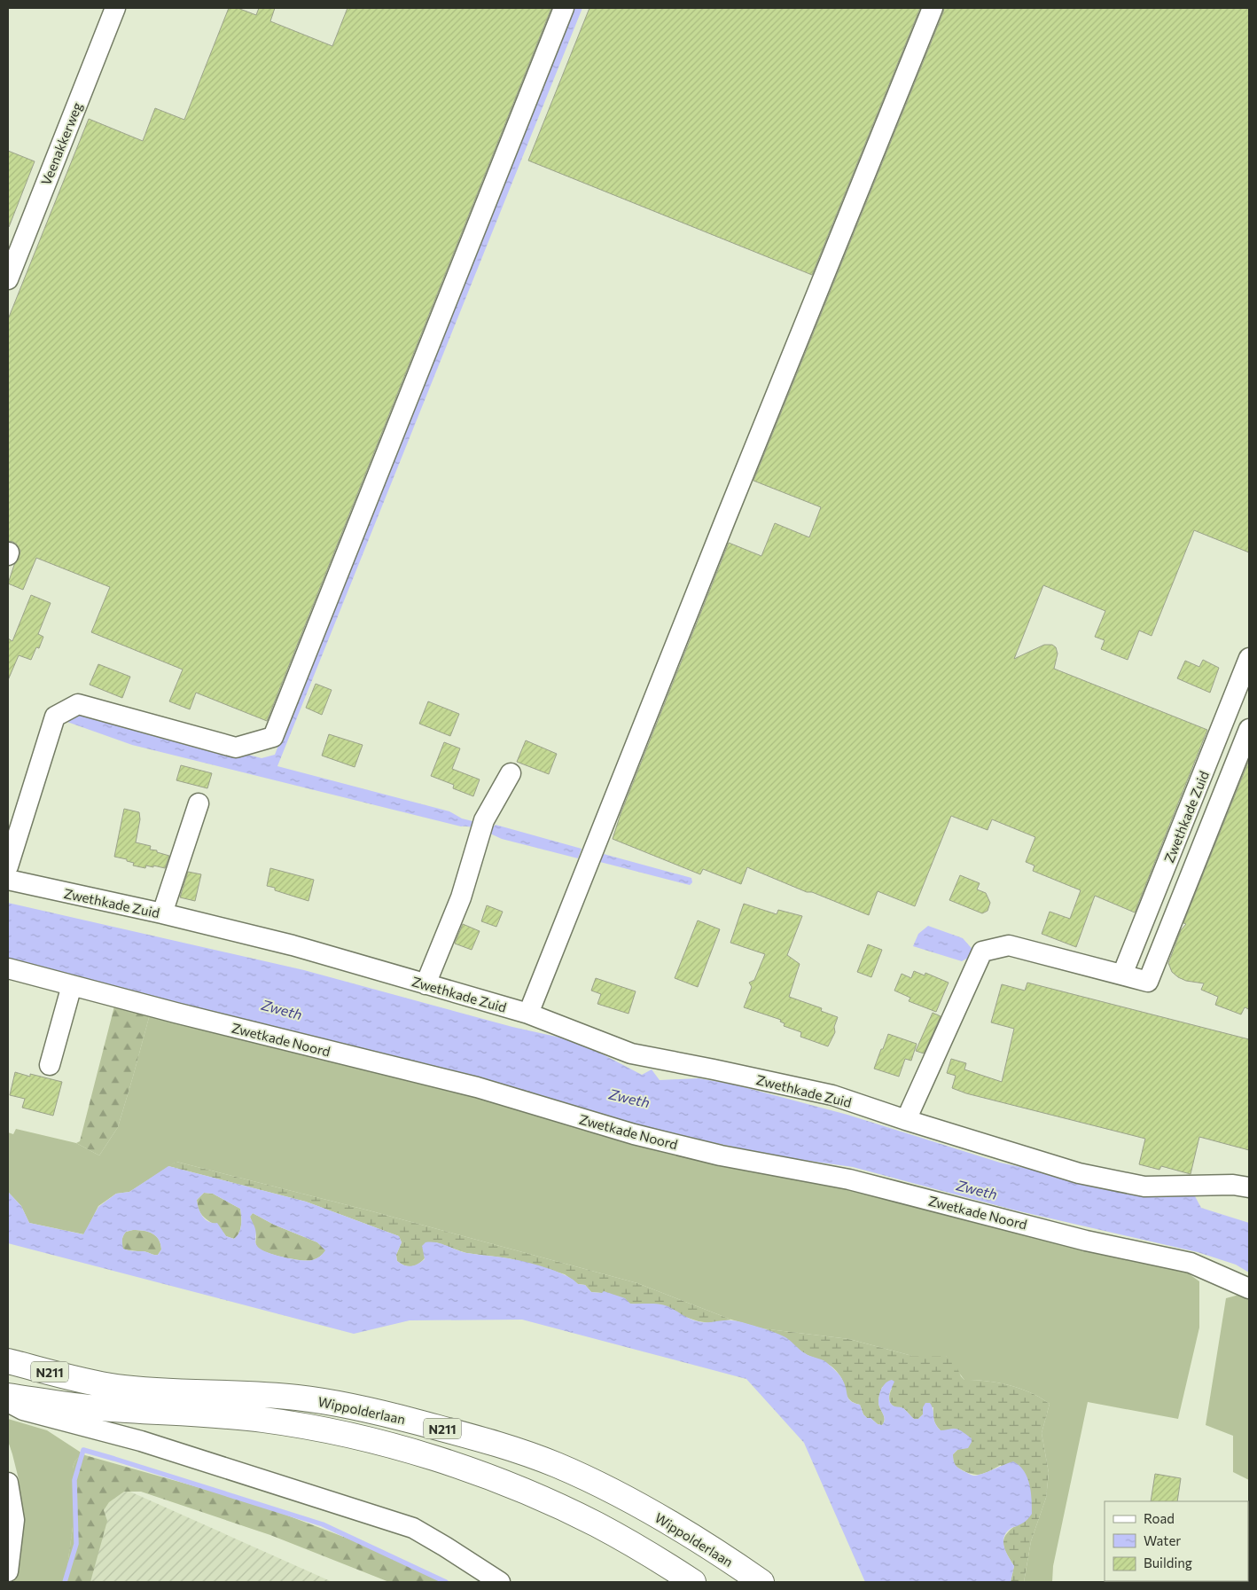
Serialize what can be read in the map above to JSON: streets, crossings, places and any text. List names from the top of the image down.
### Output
{
  "streets": {
    "main road": ["N211", "Wippolderlaan"],
    "street": ["Veenakkerweg", "Zwethkade Zuid", "Zwetkade Noord"]
  },
  "water": ["Zweth"],
  "legend": ["Road", "Water", "Building"]
}
